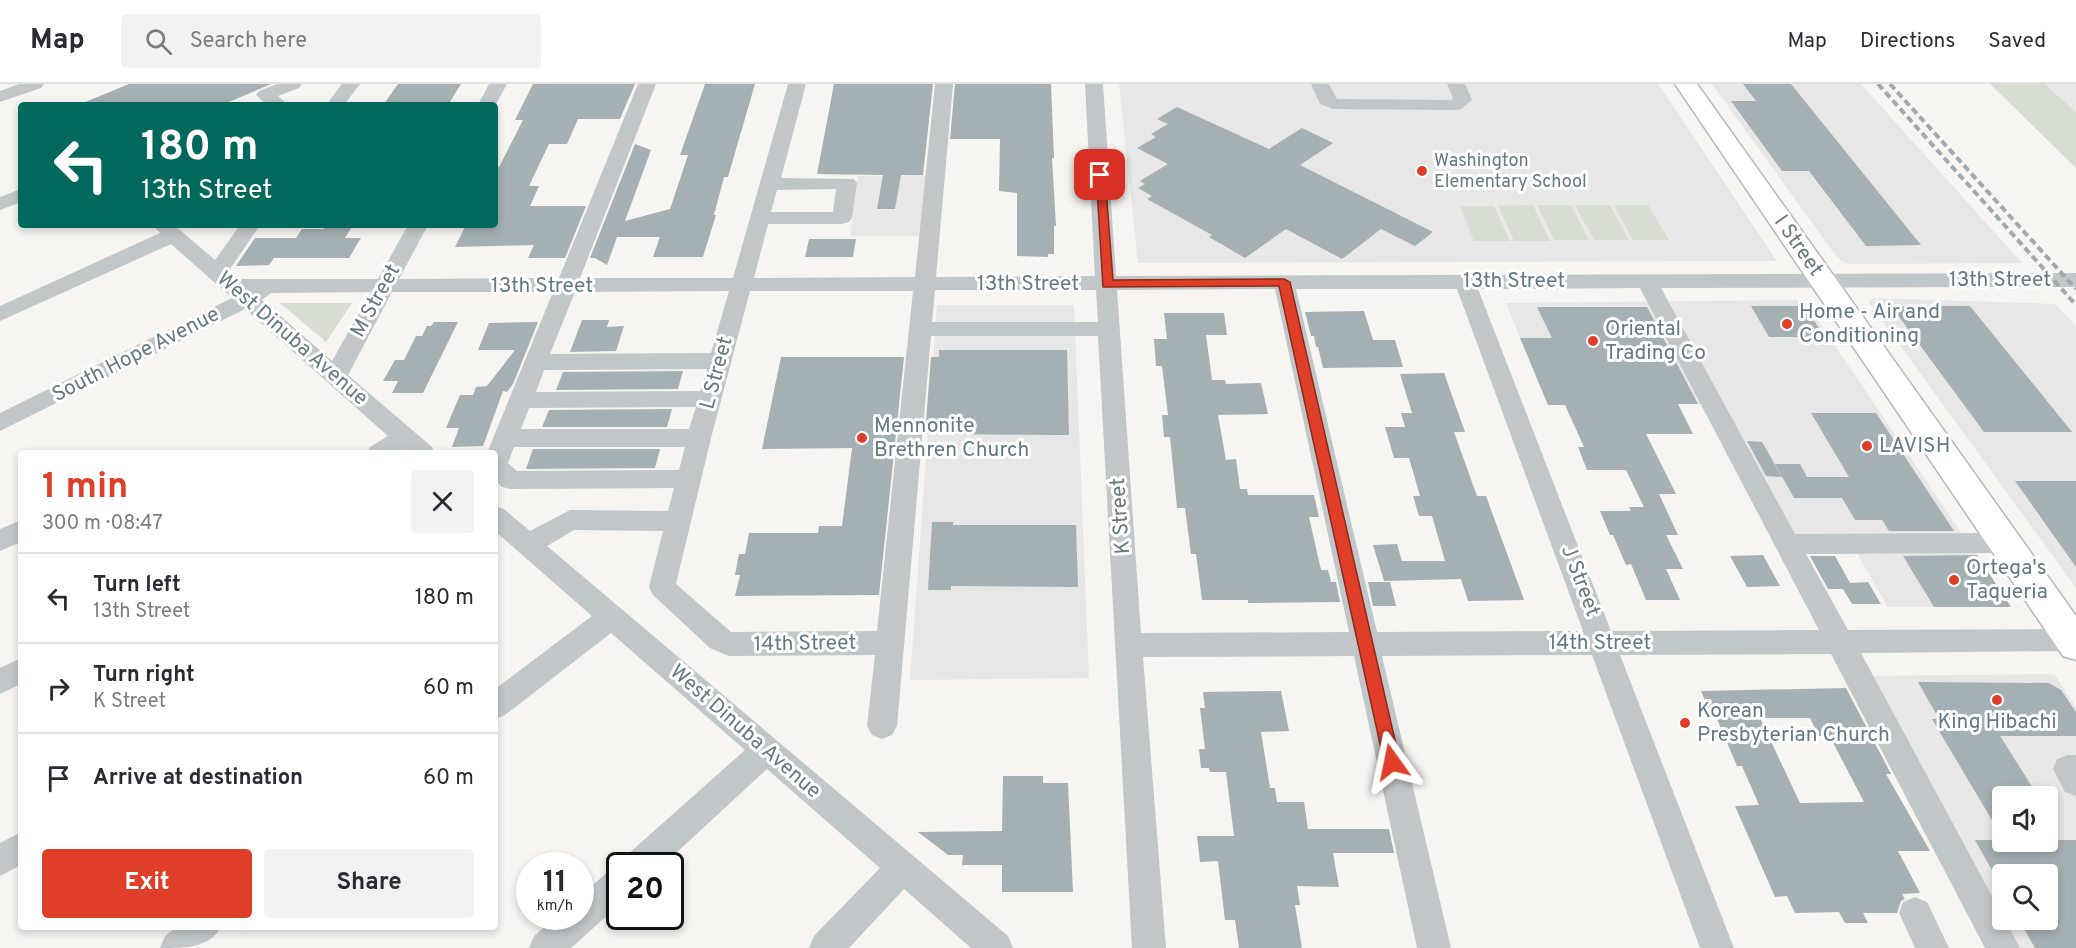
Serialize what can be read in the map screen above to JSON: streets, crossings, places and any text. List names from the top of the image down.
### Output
{
  "streets": {
    "main road": ["I Street"],
    "street": [
      "13th Street",
      "M Street",
      "West Dinuba Avenue",
      "South Hope Avenue",
      "L Street",
      "K Street",
      "J Street",
      "14th Street"
    ]
  },
  "crossings": [
    ["I Street", "13th Street"],
    ["I Street", "14th Street"],
    ["13th Street", "M Street"],
    ["13th Street", "South Hope Avenue"],
    ["13th Street", "L Street"],
    ["13th Street", "K Street"],
    ["13th Street", "J Street"],
    ["M Street", "West Dinuba Avenue"],
    ["West Dinuba Avenue", "South Hope Avenue"],
    ["L Street", "14th Street"],
    ["K Street", "14th Street"],
    ["J Street", "14th Street"]
  ],
  "places": [
    "Washington Elementary School",
    "Home - Air and Conditioning",
    "Oriental Trading Co",
    "Mennonite Brethren Church",
    "LAVISH",
    "Ortega's Taqueria",
    "King Hibachi",
    "Korean Presbyterian Church"
  ],
  "page": {
    "header": "Map",
    "search": "Search here",
    "nav": ["Map", "Directions", "Saved"],
    "turn": ["180 m", "13th Street"],
    "heading": ["1 min", "300 m · 08:47"],
    "list": [
      {
        "name": "Turn left",
        "note": "13th Street",
        "value": "180 m"
      },
      {
        "name": "Turn right",
        "note": "K Street",
        "value": "60 m"
      },
      {
        "name": "Arrive at destination",
        "value": "60 m"
      }
    ],
    "buttons": ["Exit", "Share"],
    "speed": "11 km/h",
    "limit": "20"
  }
}
